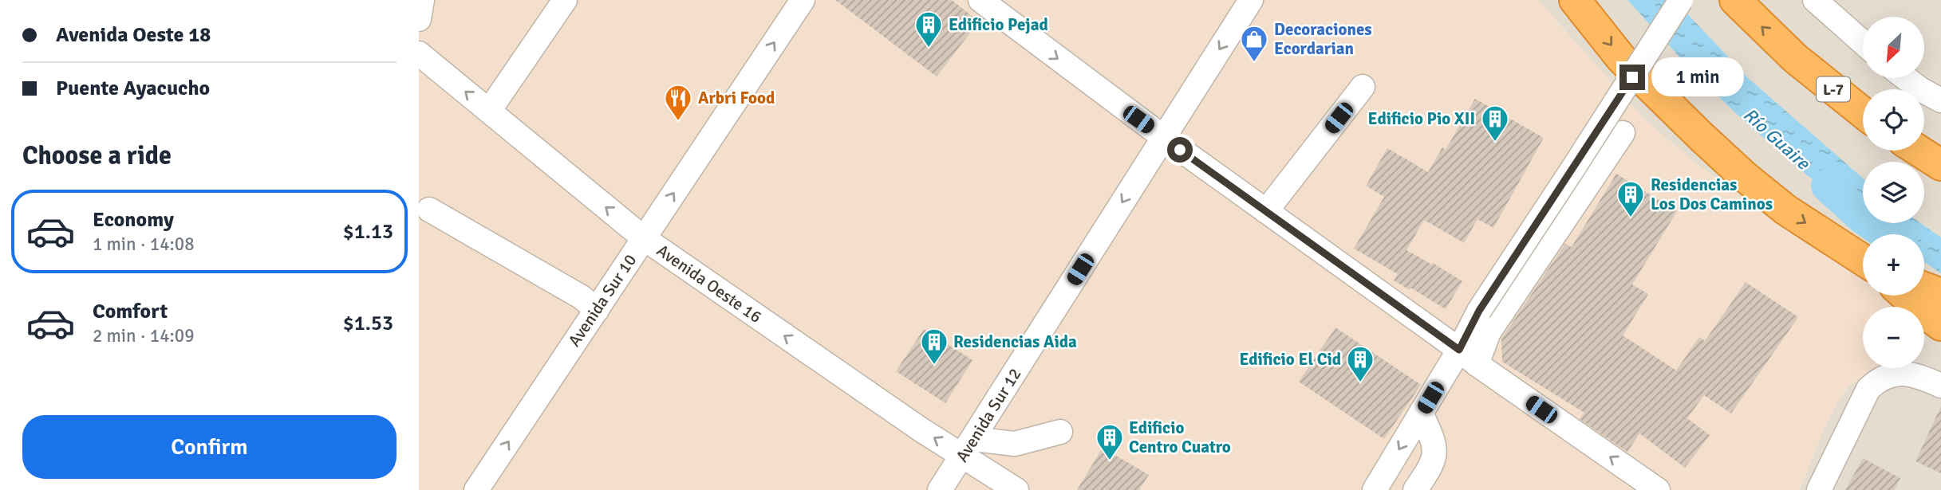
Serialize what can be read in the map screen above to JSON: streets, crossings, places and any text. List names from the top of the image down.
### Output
{
  "streets": {
    "highway": ["L-7"],
    "street": ["Avenida Oeste 16", "Avenida Sur 10", "Avenida Sur 12"]
  },
  "crossings": [
    ["Avenida Oeste 16", "Avenida Sur 10"],
    ["Avenida Oeste 16", "Avenida Sur 12"]
  ],
  "one_way": ["Avenida Oeste 16", "Avenida Sur 10", "Avenida Sur 12"],
  "water": ["Río Guaire"],
  "places": {
    "building": [
      "Edificio Pejad",
      "Edificio Pio XII",
      "Residencias Los Dos Caminos",
      "Residencias Aida",
      "Edificio El Cid",
      "Edificio Centro Cuatro"
    ],
    "shop": ["Decoraciones Ecordarian"],
    "restaurant": ["Arbri Food"]
  },
  "north": "bottom left",
  "page": {
    "banner": ["Avenida Oeste 18", "Puente Ayacucho"],
    "map_buttons": ["+", "−"],
    "bubble": "1 min",
    "heading": "Choose a ride",
    "list": [
      {
        "name": "Economy",
        "note": "1 min · 14:08",
        "value": "$1.13"
      },
      {
        "name": "Comfort",
        "note": "2 min · 14:09",
        "value": "$1.53"
      }
    ],
    "buttons": "Confirm"
  }
}
